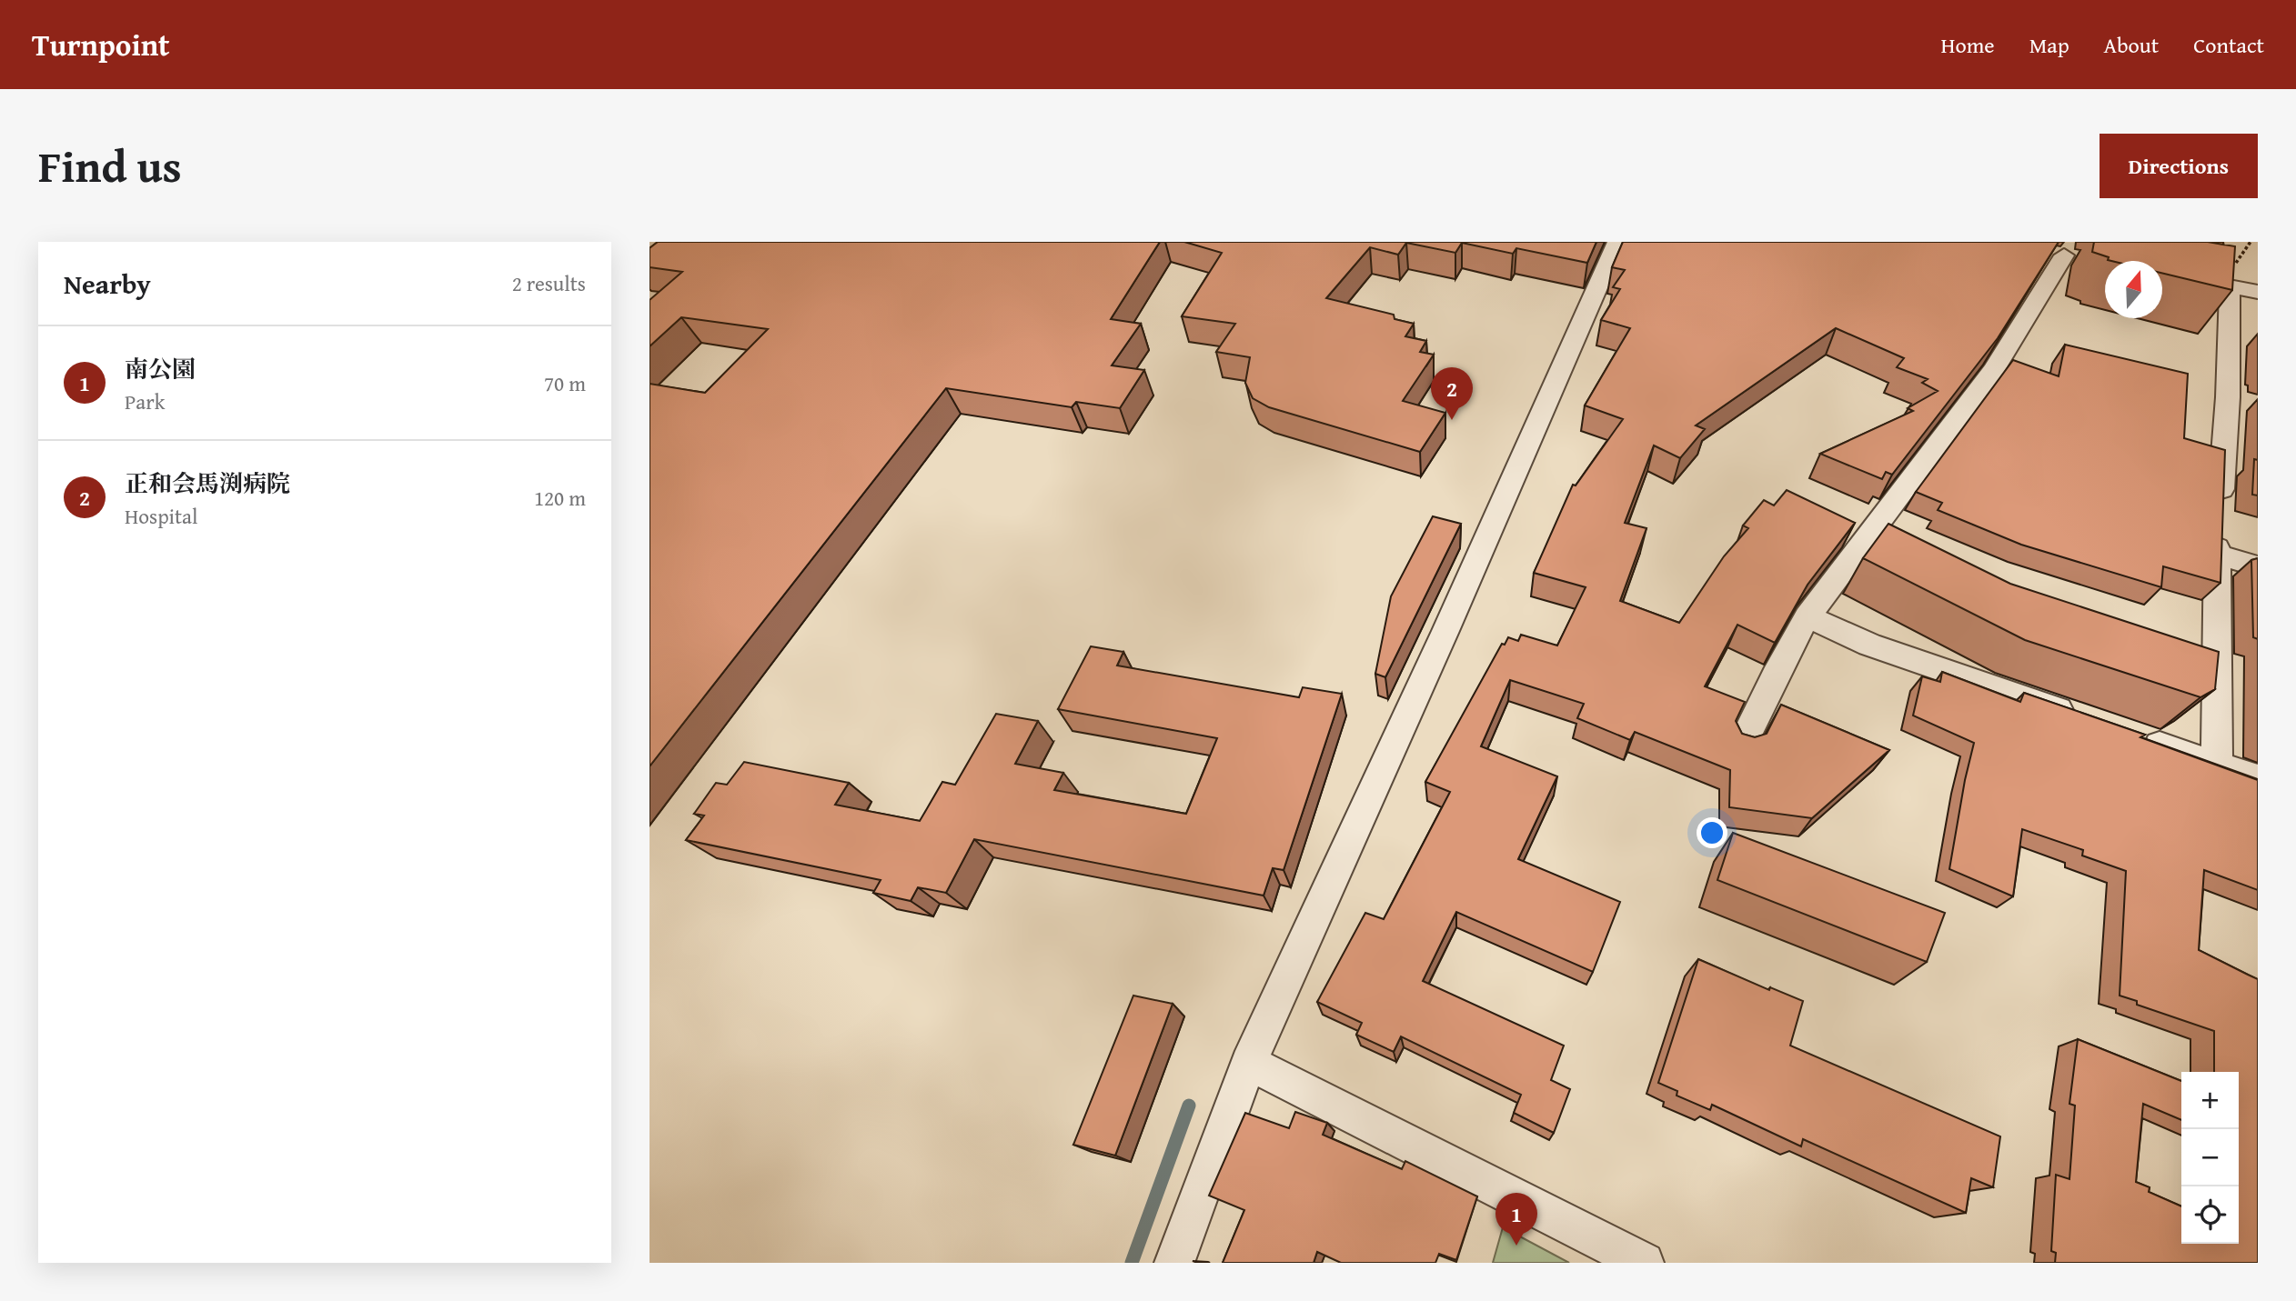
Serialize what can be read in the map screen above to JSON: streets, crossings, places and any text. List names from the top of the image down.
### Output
{
  "north": "top",
  "page": {
    "header": "Turnpoint",
    "nav": [
      "Home",
      "Map",
      "About",
      "Contact"
    ],
    "title": "Find us",
    "buttons": "Directions",
    "heading": ["Nearby", "2 results"],
    "list": [
      {
        "mark": "1",
        "name": "南公園",
        "note": "Park",
        "value": "70 m"
      },
      {
        "mark": "2",
        "name": "正和会馬渕病院",
        "note": "Hospital",
        "value": "120 m"
      }
    ],
    "pins": ["2", "1"],
    "map_buttons": ["+", "−"]
  }
}
